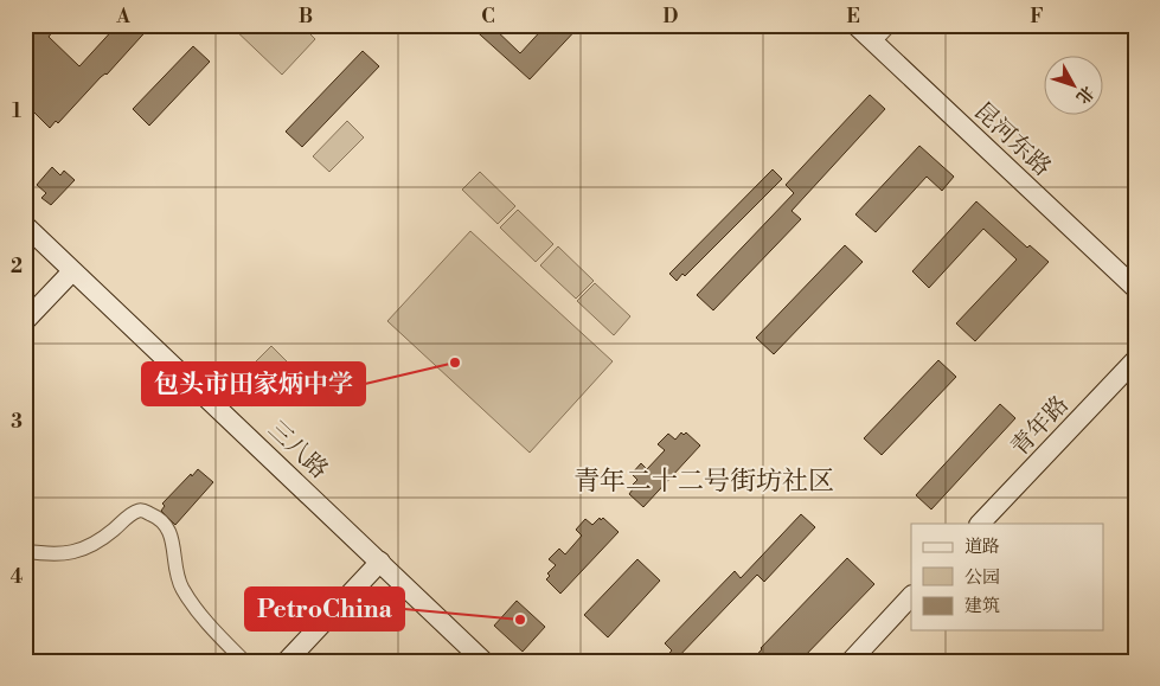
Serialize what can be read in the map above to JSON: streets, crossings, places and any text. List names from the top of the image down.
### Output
{
  "streets": {
    "main road": ["昆河东路", "青年路", "三八路"]
  },
  "districts": ["青年二十二号街坊社区"],
  "places": ["包头市田家炳中学", "PetroChina"],
  "legend": ["道路", "公园", "建筑"],
  "north": "bottom right",
  "grid": {
    "columns": [
      "A",
      "B",
      "C",
      "D",
      "E",
      "F"
    ],
    "rows": [
      "1",
      "2",
      "3",
      "4"
    ]
  }
}
